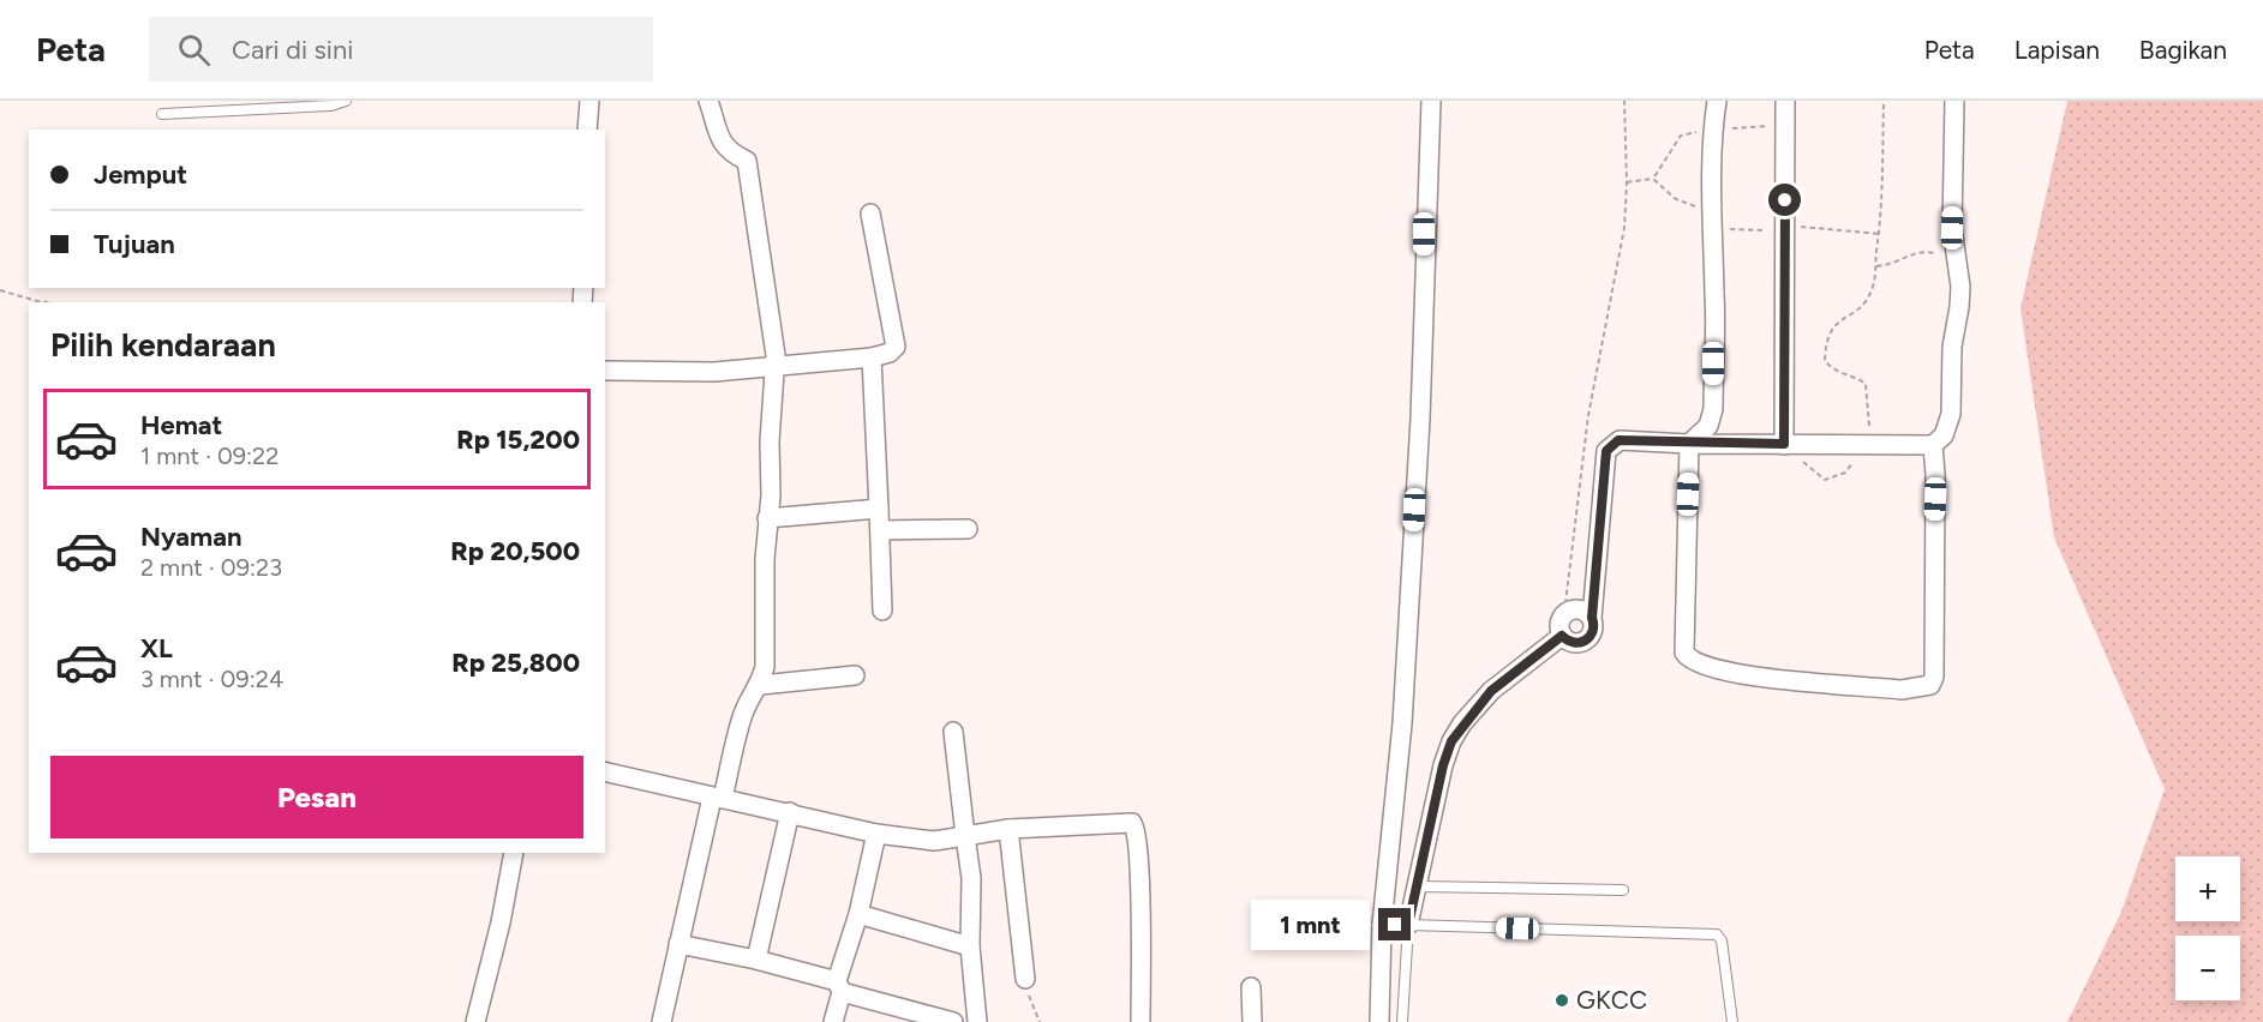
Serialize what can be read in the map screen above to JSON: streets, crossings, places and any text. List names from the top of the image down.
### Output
{
  "places": ["GKCC"],
  "page": {
    "header": "Peta",
    "search": "Cari di sini",
    "nav": ["Peta", "Lapisan", "Bagikan"],
    "banner": ["Jemput", "Tujuan"],
    "heading": "Pilih kendaraan",
    "list": [
      {
        "name": "Hemat",
        "note": "1 mnt · 09:22",
        "value": "Rp 15,200"
      },
      {
        "name": "Nyaman",
        "note": "2 mnt · 09:23",
        "value": "Rp 20,500"
      },
      {
        "name": "XL",
        "note": "3 mnt · 09:24",
        "value": "Rp 25,800"
      }
    ],
    "buttons": "Pesan",
    "map_buttons": ["+", "−"],
    "bubble": "1 mnt"
  }
}
